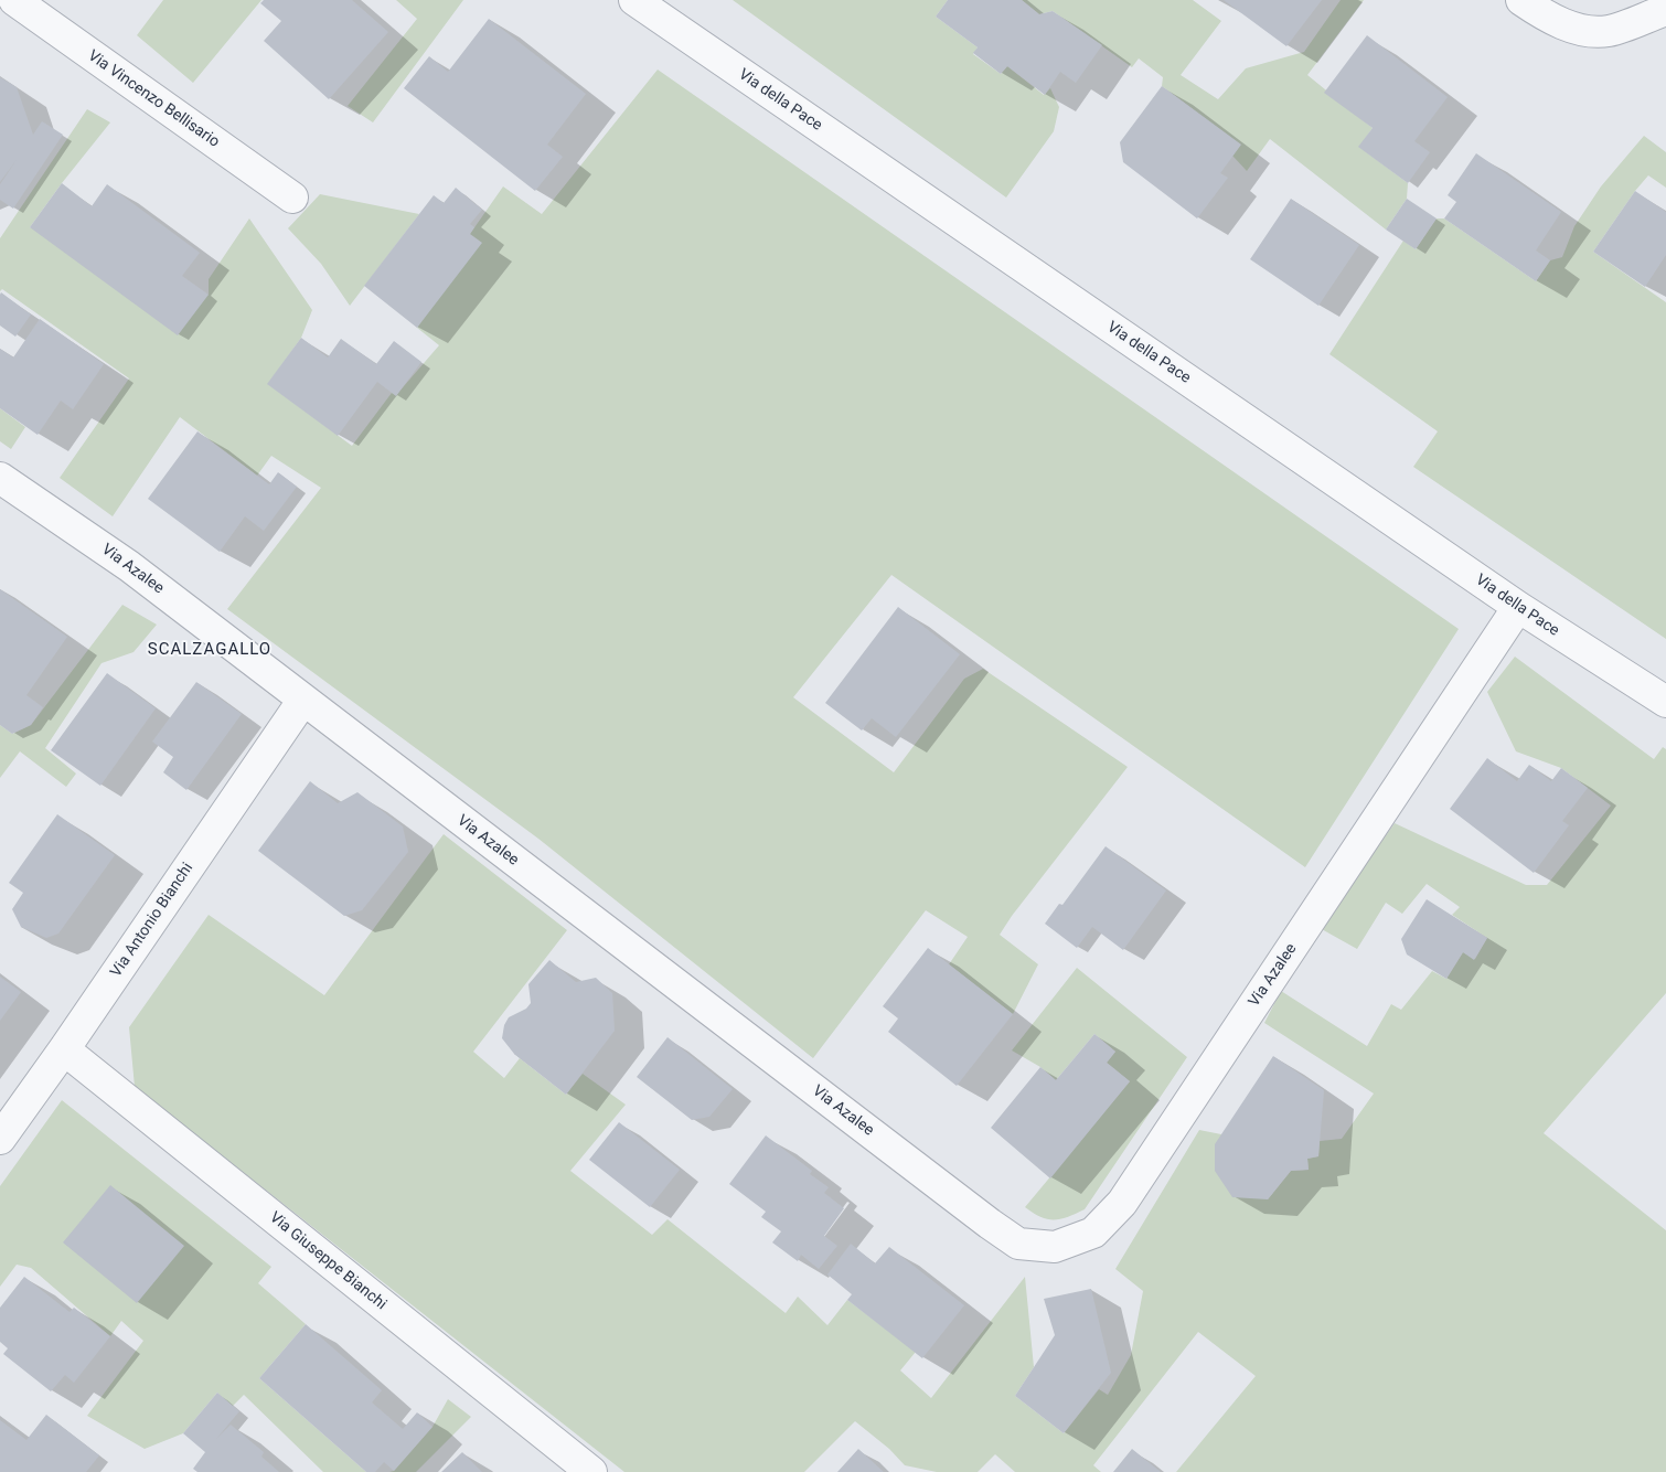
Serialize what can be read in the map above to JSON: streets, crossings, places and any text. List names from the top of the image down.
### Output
{
  "streets": {
    "street": [
      "Via Vincenzo Bellisario",
      "Via della Pace",
      "Via Azalee",
      "Via Antonio Bianchi",
      "Via Giuseppe Bianchi"
    ]
  },
  "crossings": [
    ["Via della Pace", "Via Azalee"],
    ["Via Azalee", "Via Antonio Bianchi"],
    ["Via Antonio Bianchi", "Via Giuseppe Bianchi"]
  ],
  "districts": ["SCALZAGALLO"]
}
